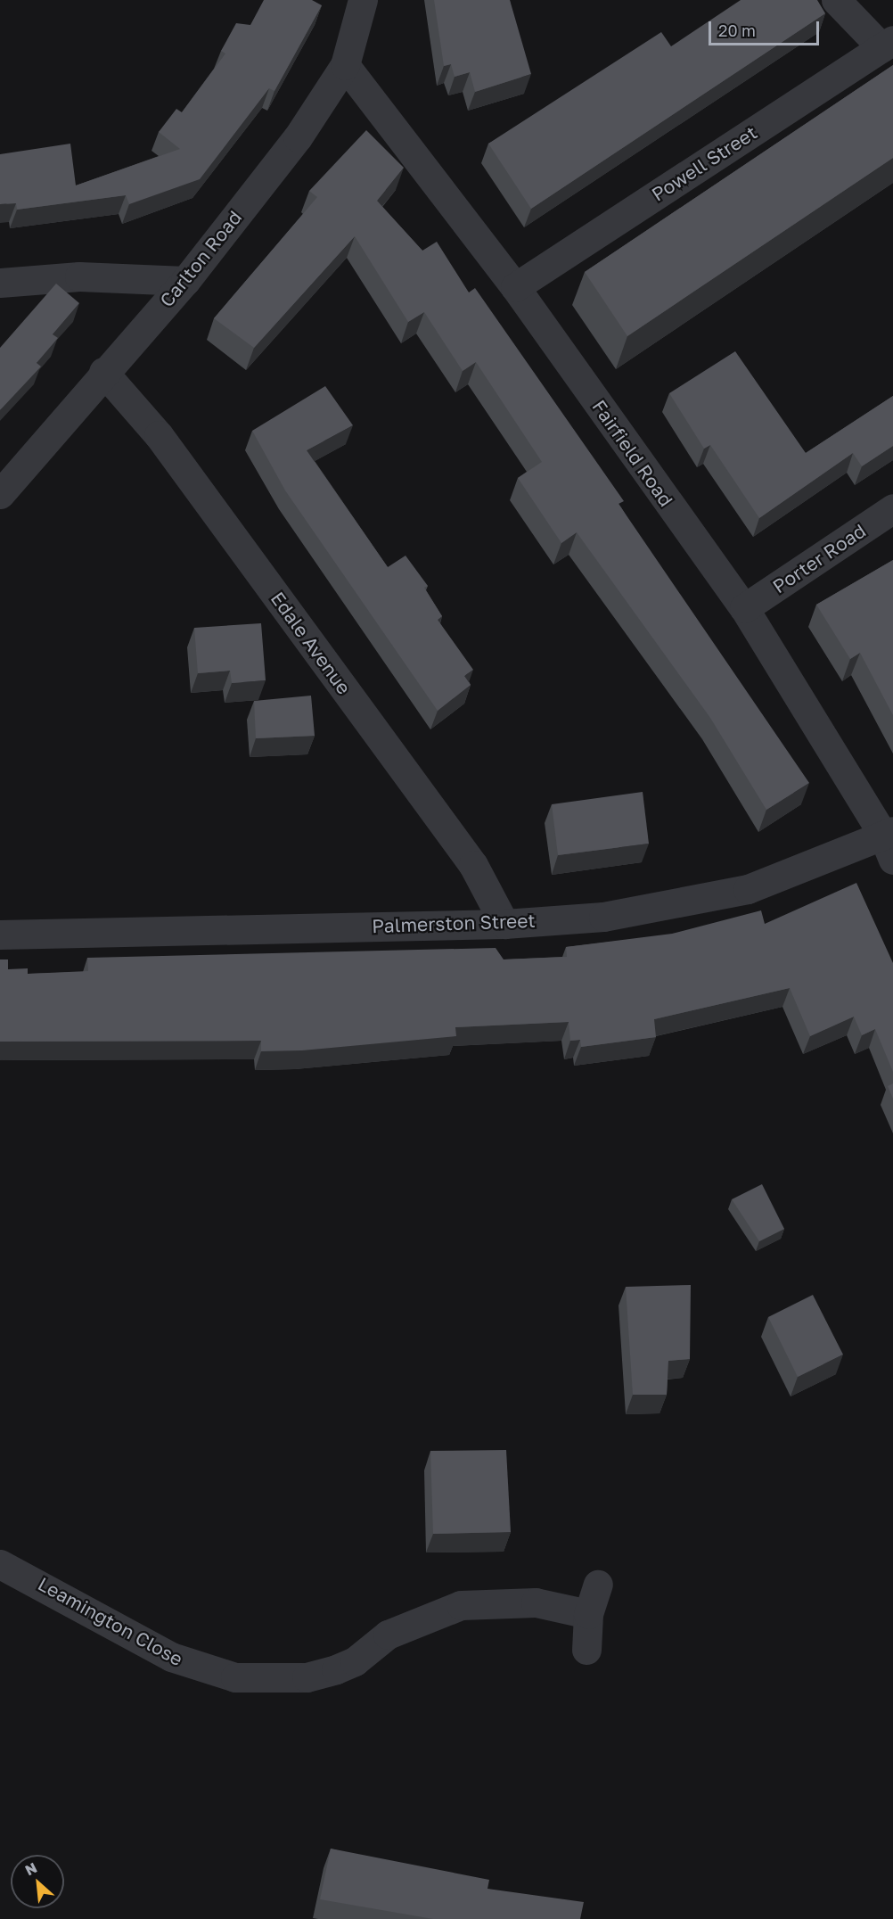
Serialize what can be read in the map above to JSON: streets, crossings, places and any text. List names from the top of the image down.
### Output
{
  "streets": {
    "street": [
      "Powell Street",
      "Carlton Road",
      "Fairfield Road",
      "Porter Road",
      "Edale Avenue",
      "Palmerston Street",
      "Leamington Close"
    ]
  },
  "crossings": [
    ["Powell Street", "Fairfield Road"],
    ["Carlton Road", "Fairfield Road"],
    ["Carlton Road", "Edale Avenue"],
    ["Fairfield Road", "Porter Road"],
    ["Fairfield Road", "Palmerston Street"],
    ["Edale Avenue", "Palmerston Street"]
  ],
  "scale_bar": "20 m",
  "north": "top left"
}
